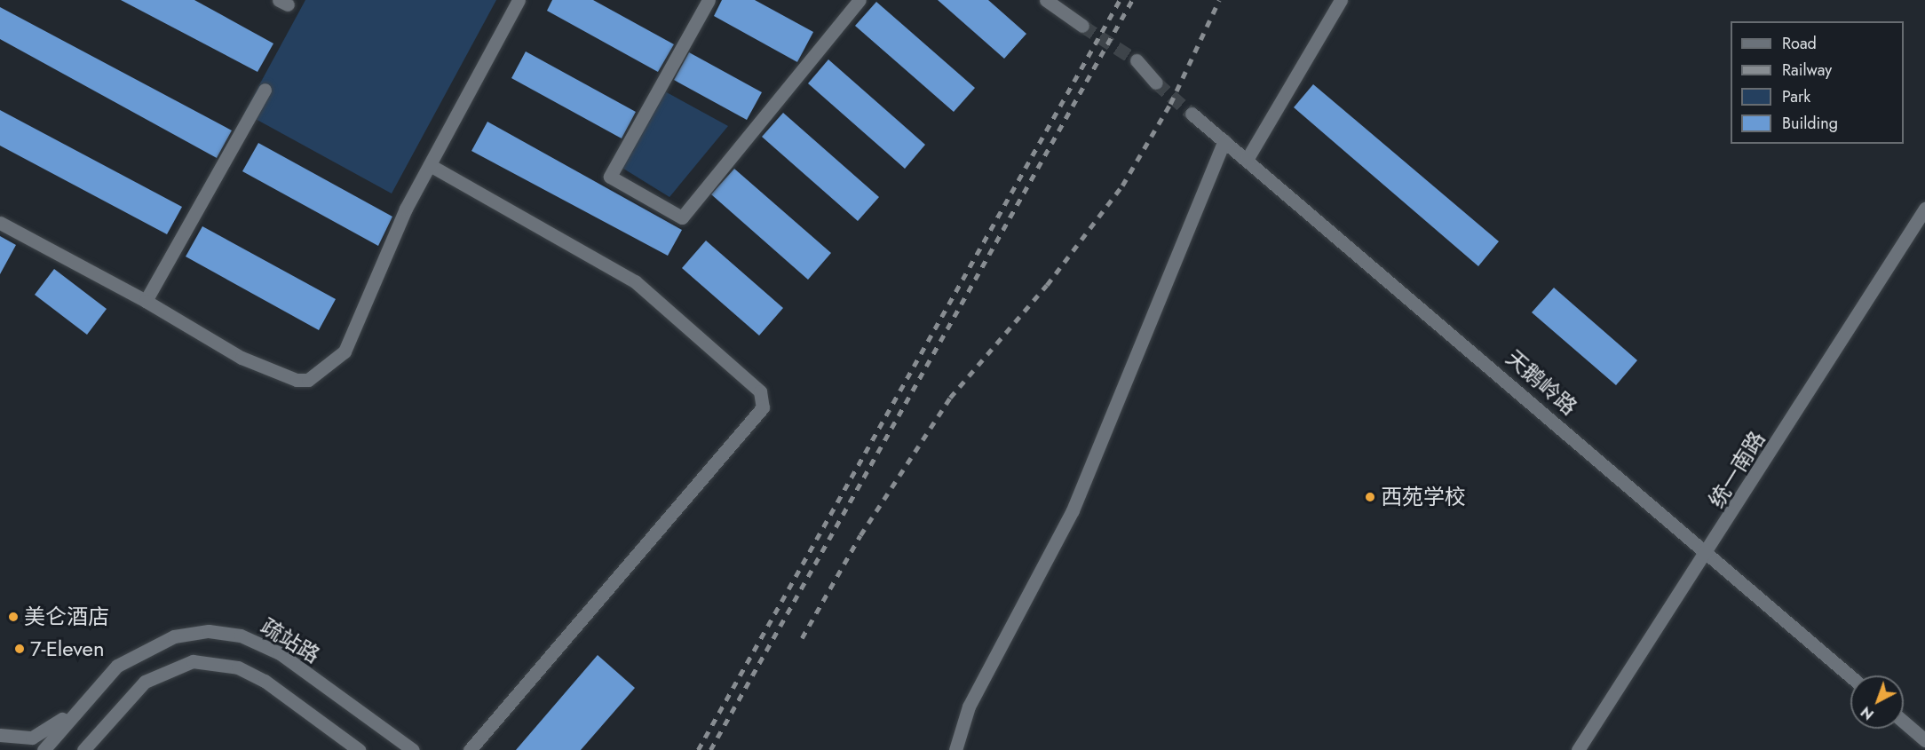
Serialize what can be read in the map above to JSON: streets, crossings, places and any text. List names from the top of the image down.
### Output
{
  "streets": {
    "street": ["天鹅岭路", "统一南路", "疏站路"]
  },
  "crossings": [
    ["天鹅岭路", "统一南路"]
  ],
  "places": ["西苑学校", "美仑酒店", "7-Eleven"],
  "legend": [
    "Road",
    "Railway",
    "Park",
    "Building"
  ],
  "north": "bottom left"
}
